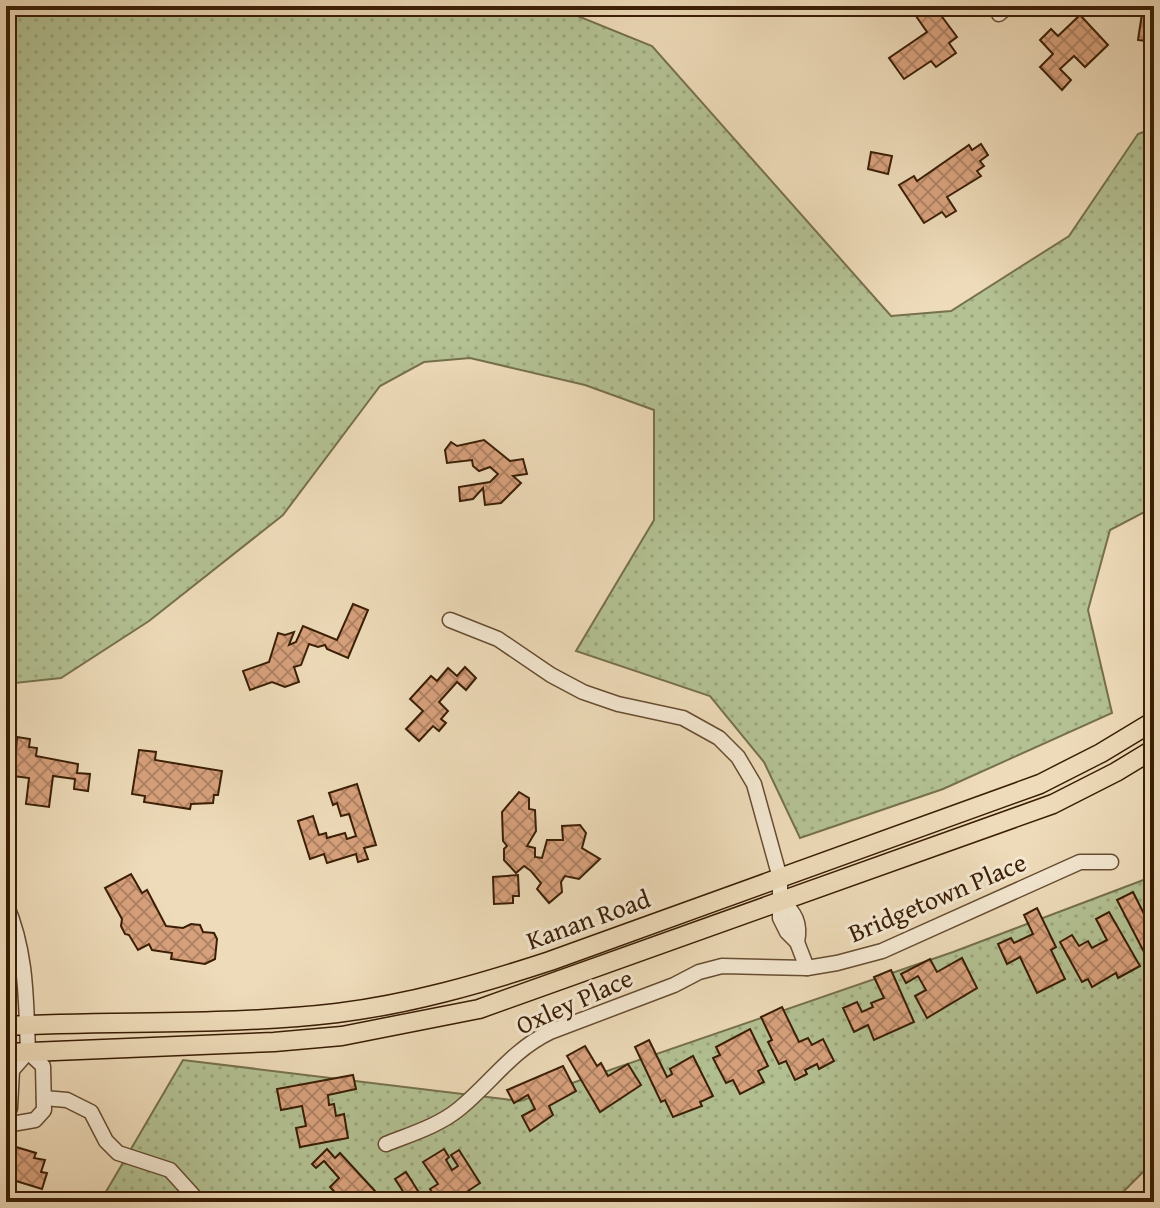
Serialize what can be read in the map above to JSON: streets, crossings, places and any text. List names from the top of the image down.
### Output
{
  "streets": {
    "main road": ["Kanan Road"],
    "street": ["Bridgetown Place", "Oxley Place"]
  },
  "crossings": [
    ["Bridgetown Place", "Oxley Place"]
  ]
}
